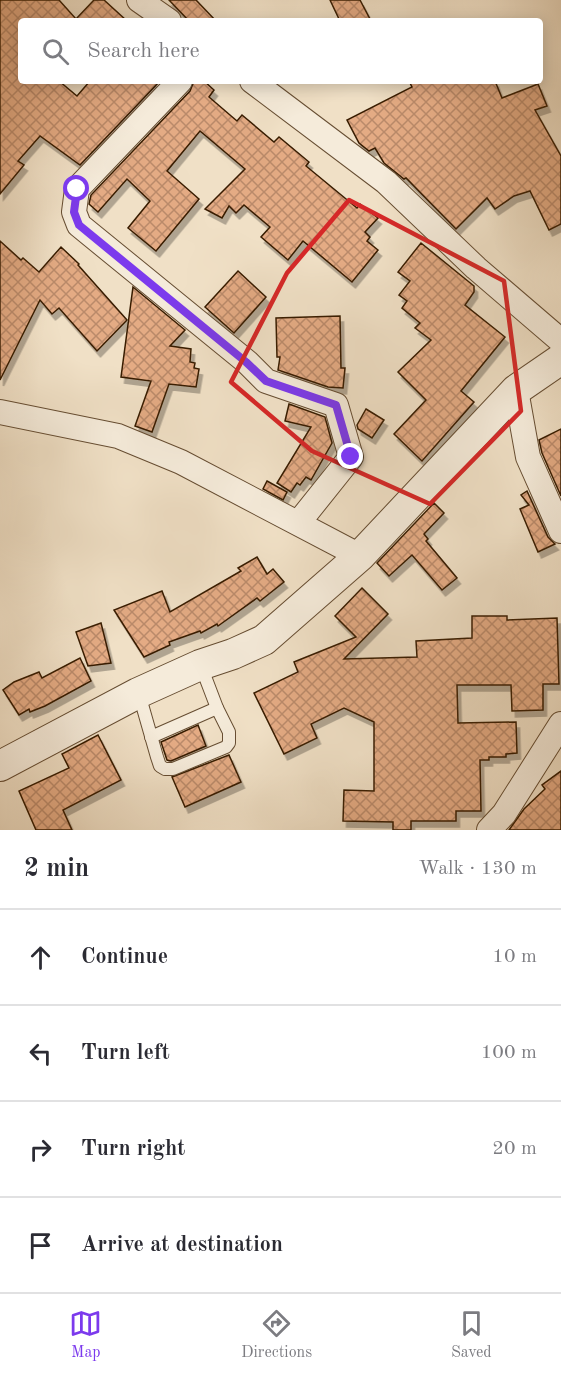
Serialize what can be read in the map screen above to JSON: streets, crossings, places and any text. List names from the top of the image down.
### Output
{
  "page": {
    "search": "Search here",
    "heading": ["2 min", "Walk · 130 m"],
    "list": [
      ["Continue", "10 m"],
      ["Turn left", "100 m"],
      ["Turn right", "20 m"],
      "Arrive at destination"
    ],
    "nav": ["Map", "Directions", "Saved"]
  }
}
